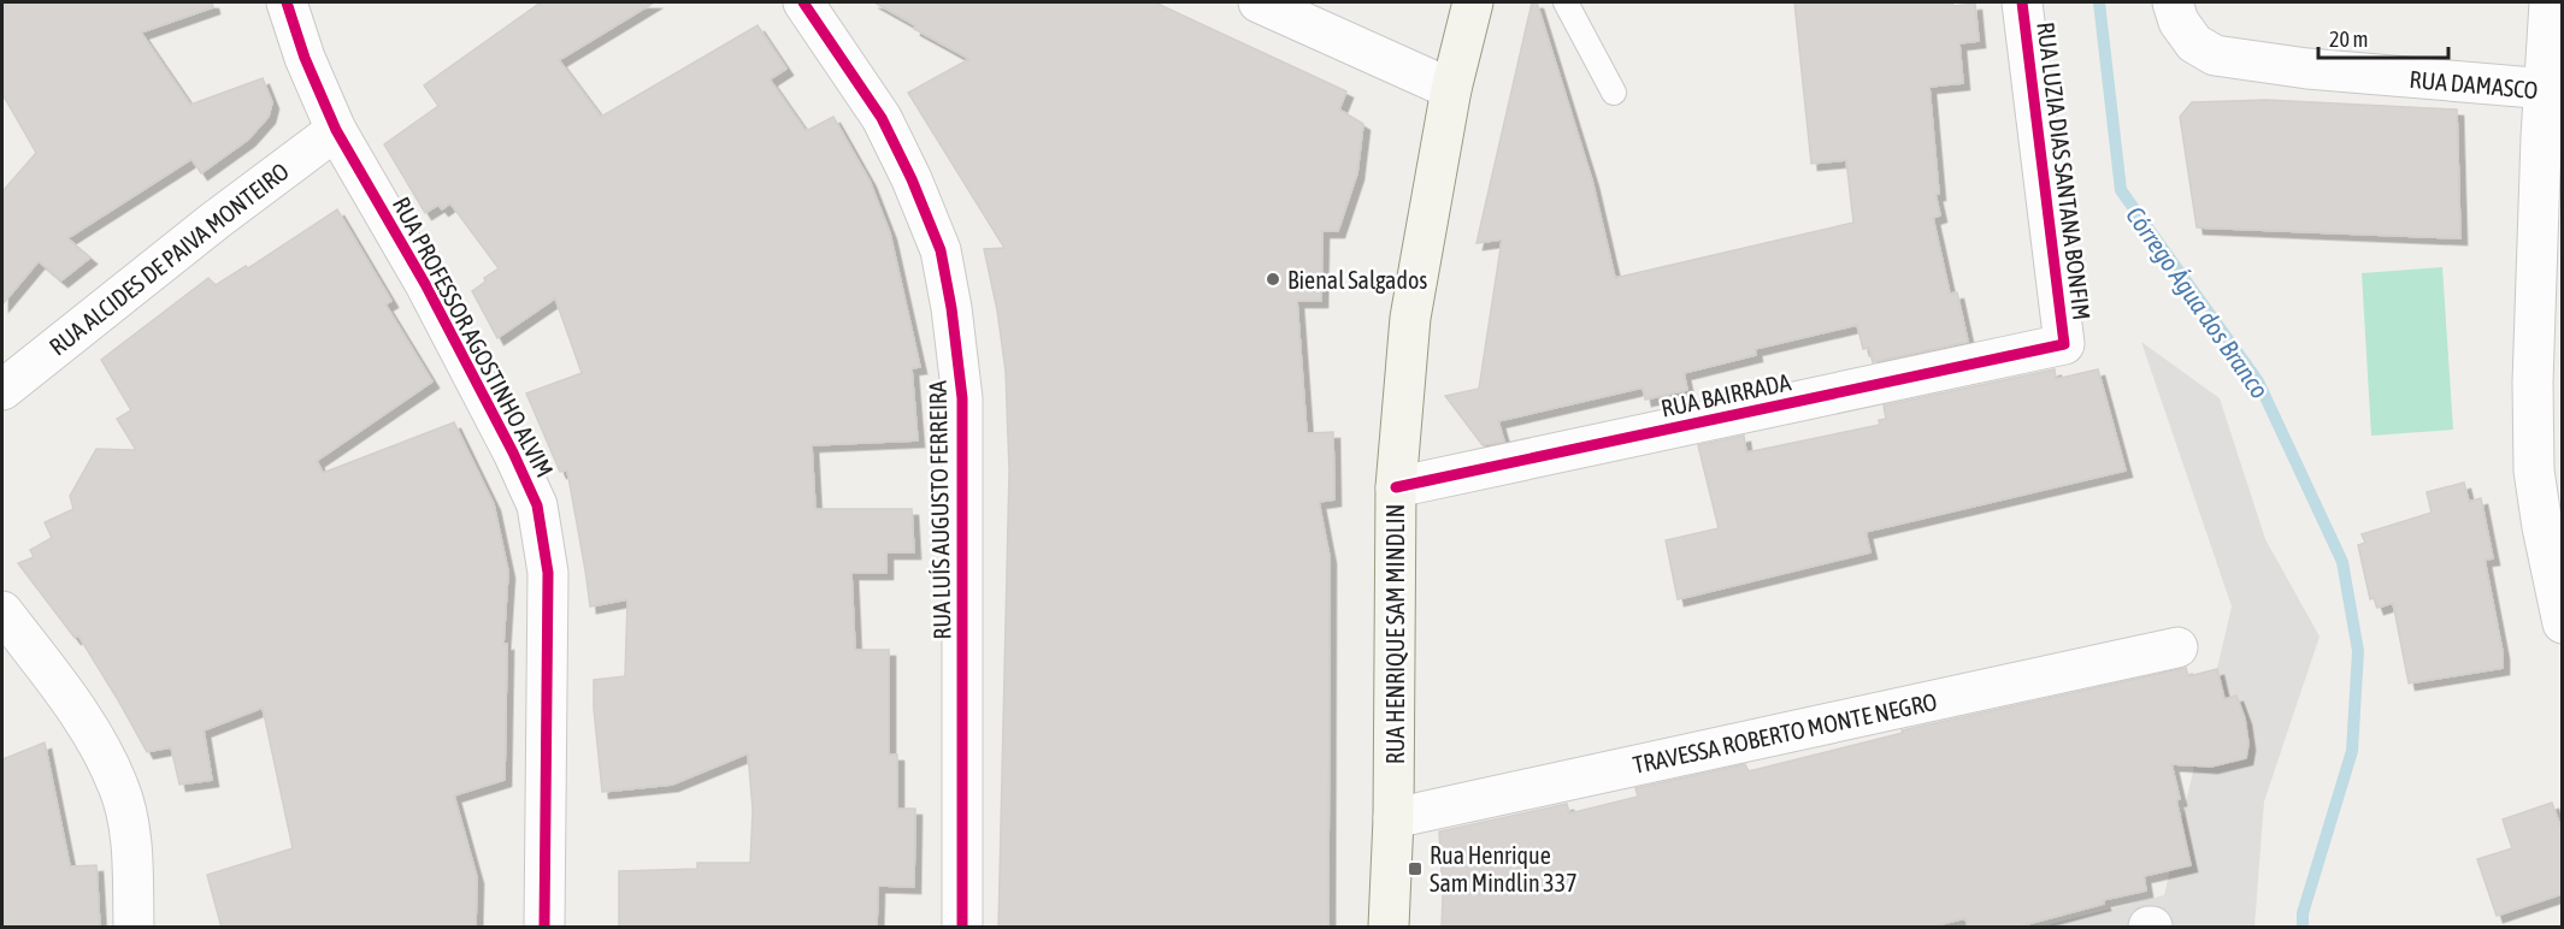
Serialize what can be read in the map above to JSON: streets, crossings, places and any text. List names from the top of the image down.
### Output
{
  "streets": {
    "main road": ["RUA HENRIQUE SAM MINDLIN"],
    "street": [
      "RUA DAMASCO",
      "RUA LUZIA DIAS SANTANA BONFIM",
      "RUA ALCIDES DE PAIVA MONTEIRO",
      "RUA PROFESSOR AGOSTINHO ALVIM",
      "RUA BAIRRADA",
      "RUA LUÍS AUGUSTO FERREIRA",
      "TRAVESSA ROBERTO MONTE NEGRO"
    ]
  },
  "crossings": [
    ["RUA LUZIA DIAS SANTANA BONFIM", "RUA BAIRRADA"],
    ["RUA ALCIDES DE PAIVA MONTEIRO", "RUA PROFESSOR AGOSTINHO ALVIM"],
    ["RUA BAIRRADA", "RUA HENRIQUE SAM MINDLIN"],
    ["RUA HENRIQUE SAM MINDLIN", "TRAVESSA ROBERTO MONTE NEGRO"]
  ],
  "water": ["Córrego Água dos Branco"],
  "places": {
    "other": ["Bienal Salgados"],
    "transit": ["Rua Henrique Sam Mindlin 337"]
  },
  "scale_bar": "20 m"
}
